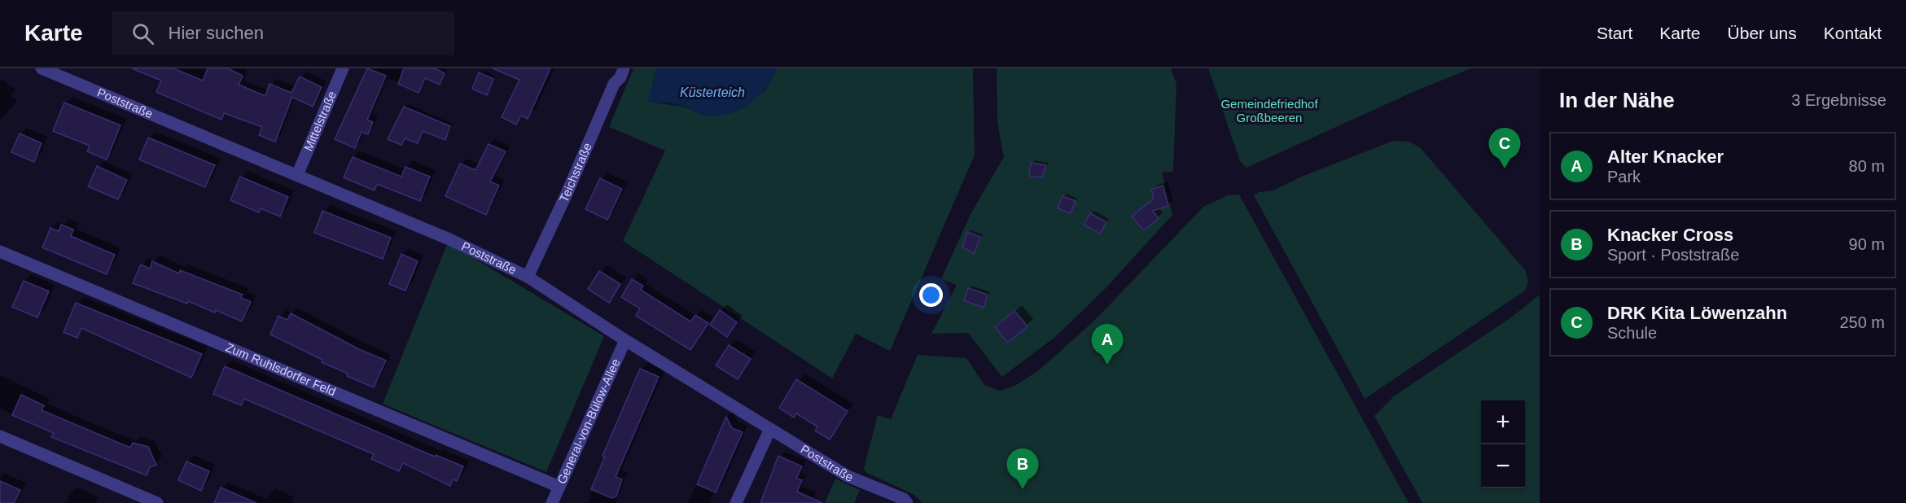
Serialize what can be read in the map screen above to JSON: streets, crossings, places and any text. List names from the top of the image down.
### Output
{
  "streets": {
    "street": [
      "Poststraße",
      "Mittelstraße",
      "Teichstraße",
      "Zum Ruhlsdorfer Feld",
      "General-von-Bülow-Allee"
    ]
  },
  "crossings": [
    ["Poststraße", "Mittelstraße"],
    ["Poststraße", "Teichstraße"],
    ["Poststraße", "General-von-Bülow-Allee"],
    ["Zum Ruhlsdorfer Feld", "General-von-Bülow-Allee"]
  ],
  "water": ["Küsterteich"],
  "parks": ["Gemeindefriedhof Großbeeren"],
  "page": {
    "header": "Karte",
    "search": "Hier suchen",
    "nav": [
      "Start",
      "Karte",
      "Über uns",
      "Kontakt"
    ],
    "heading": ["In der Nähe", "3 Ergebnisse"],
    "pins": ["C", "A", "B"],
    "list": [
      {
        "mark": "A",
        "name": "Alter Knacker",
        "note": "Park",
        "value": "80 m"
      },
      {
        "mark": "B",
        "name": "Knacker Cross",
        "note": "Sport · Poststraße",
        "value": "90 m"
      },
      {
        "mark": "C",
        "name": "DRK Kita Löwenzahn",
        "note": "Schule",
        "value": "250 m"
      }
    ],
    "map_buttons": ["+", "−"]
  }
}
